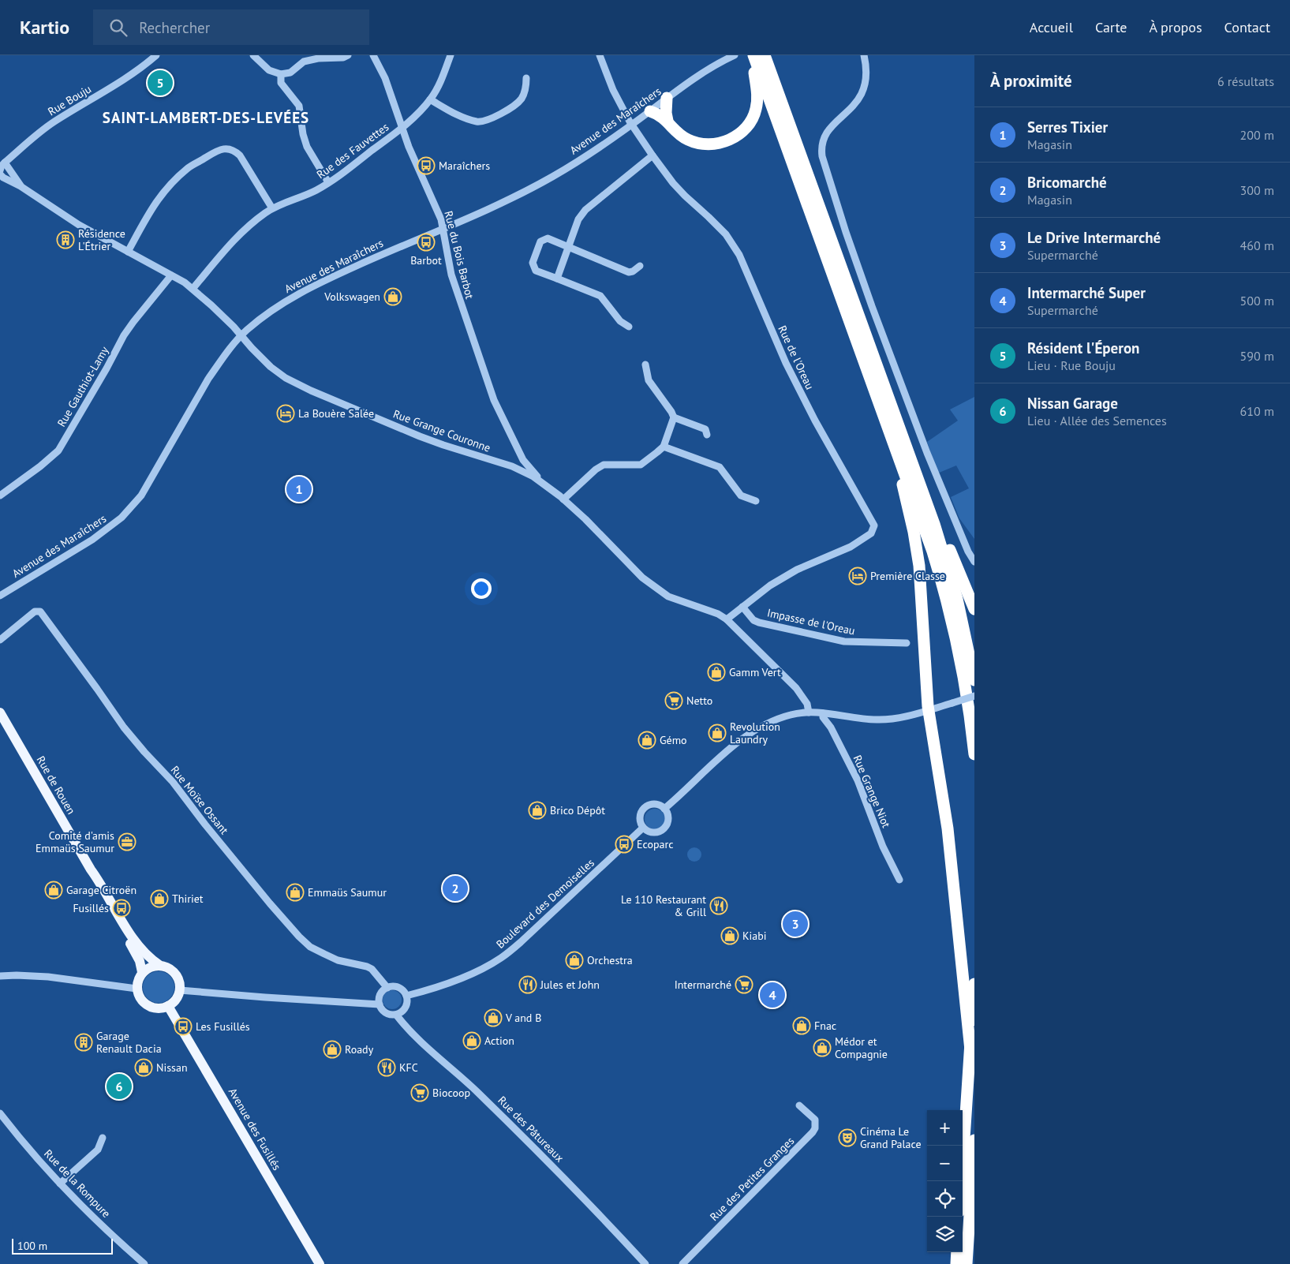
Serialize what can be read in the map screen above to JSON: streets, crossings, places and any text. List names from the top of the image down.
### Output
{
  "streets": {
    "main road": ["Rue de Rouen", "Avenue des Fusillés"],
    "street": [
      "Rue Bouju",
      "Avenue des Maraîchers",
      "Rue des Fauvettes",
      "Rue du Bois Barbot",
      "Rue de l'Oreau",
      "Rue Gauthiot-Lamy",
      "Rue Grange Couronne",
      "Impasse de l'Oreau",
      "Rue Grange Niot",
      "Rue Moïse Ossant",
      "Boulevard des Demoiselles",
      "Rue des Pâtureaux",
      "Rue des Petites Granges",
      "Rue de la Rompure"
    ]
  },
  "crossings": [
    ["Rue Bouju", "Rue Grange Couronne"],
    ["Avenue des Maraîchers", "Rue du Bois Barbot"],
    ["Avenue des Maraîchers", "Rue de l'Oreau"],
    ["Avenue des Maraîchers", "Rue Grange Couronne"],
    ["Rue des Fauvettes", "Rue du Bois Barbot"],
    ["Rue des Fauvettes", "Rue Grange Couronne"],
    ["Rue du Bois Barbot", "Rue Grange Couronne"],
    ["Rue de l'Oreau", "Rue Grange Couronne"],
    ["Rue de l'Oreau", "Impasse de l'Oreau"],
    ["Rue Gauthiot-Lamy", "Rue Grange Couronne"],
    ["Rue de Rouen", "Avenue des Fusillés"],
    ["Rue Moïse Ossant", "Boulevard des Demoiselles"],
    ["Rue Moïse Ossant", "Rue des Pâtureaux"],
    ["Boulevard des Demoiselles", "Rue des Pâtureaux"]
  ],
  "districts": ["SAINT-LAMBERT-DES-LEVÉES"],
  "places": {
    "bus stop": [
      "Maraîchers",
      "Barbot",
      "Ecoparc",
      "Fusillés",
      "Les Fusillés"
    ],
    "building": ["Résidence L'Étrier", "Garage Renault Dacia"],
    "shop": [
      "Volkswagen",
      "Gamm Vert",
      "Revolution Laundry",
      "Gémo",
      "Brico Dépôt",
      "Garage Citroën",
      "Emmaüs Saumur",
      "Thiriet",
      "Kiabi",
      "Orchestra",
      "V and B",
      "Fnac",
      "Action",
      "Médor et Compagnie",
      "Roady",
      "Nissan"
    ],
    "hotel": ["La Bouère Salée", "Première Classe"],
    "supermarket": ["Netto", "Intermarché", "Biocoop"],
    "office": ["Comité d'amis Emmaüs Saumur"],
    "restaurant": ["Le 110 Restaurant & Grill", "Jules et John", "KFC"],
    "theatre": ["Cinéma Le Grand Palace"]
  },
  "scale_bar": "100 m",
  "page": {
    "header": "Kartio",
    "search": "Rechercher",
    "nav": [
      "Accueil",
      "Carte",
      "À propos",
      "Contact"
    ],
    "heading": ["À proximité", "6 résultats"],
    "pins": [
      "5",
      "1",
      "2",
      "3",
      "4",
      "6"
    ],
    "list": [
      {
        "mark": "1",
        "name": "Serres Tixier",
        "note": "Magasin",
        "value": "200 m"
      },
      {
        "mark": "2",
        "name": "Bricomarché",
        "note": "Magasin",
        "value": "300 m"
      },
      {
        "mark": "3",
        "name": "Le Drive Intermarché",
        "note": "Supermarché",
        "value": "460 m"
      },
      {
        "mark": "4",
        "name": "Intermarché Super",
        "note": "Supermarché",
        "value": "500 m"
      },
      {
        "mark": "5",
        "name": "Résident l'Éperon",
        "note": "Lieu · Rue Bouju",
        "value": "590 m"
      },
      {
        "mark": "6",
        "name": "Nissan Garage",
        "note": "Lieu · Allée des Semences",
        "value": "610 m"
      }
    ],
    "map_buttons": ["+", "−"],
    "scale": "100 m"
  }
}
